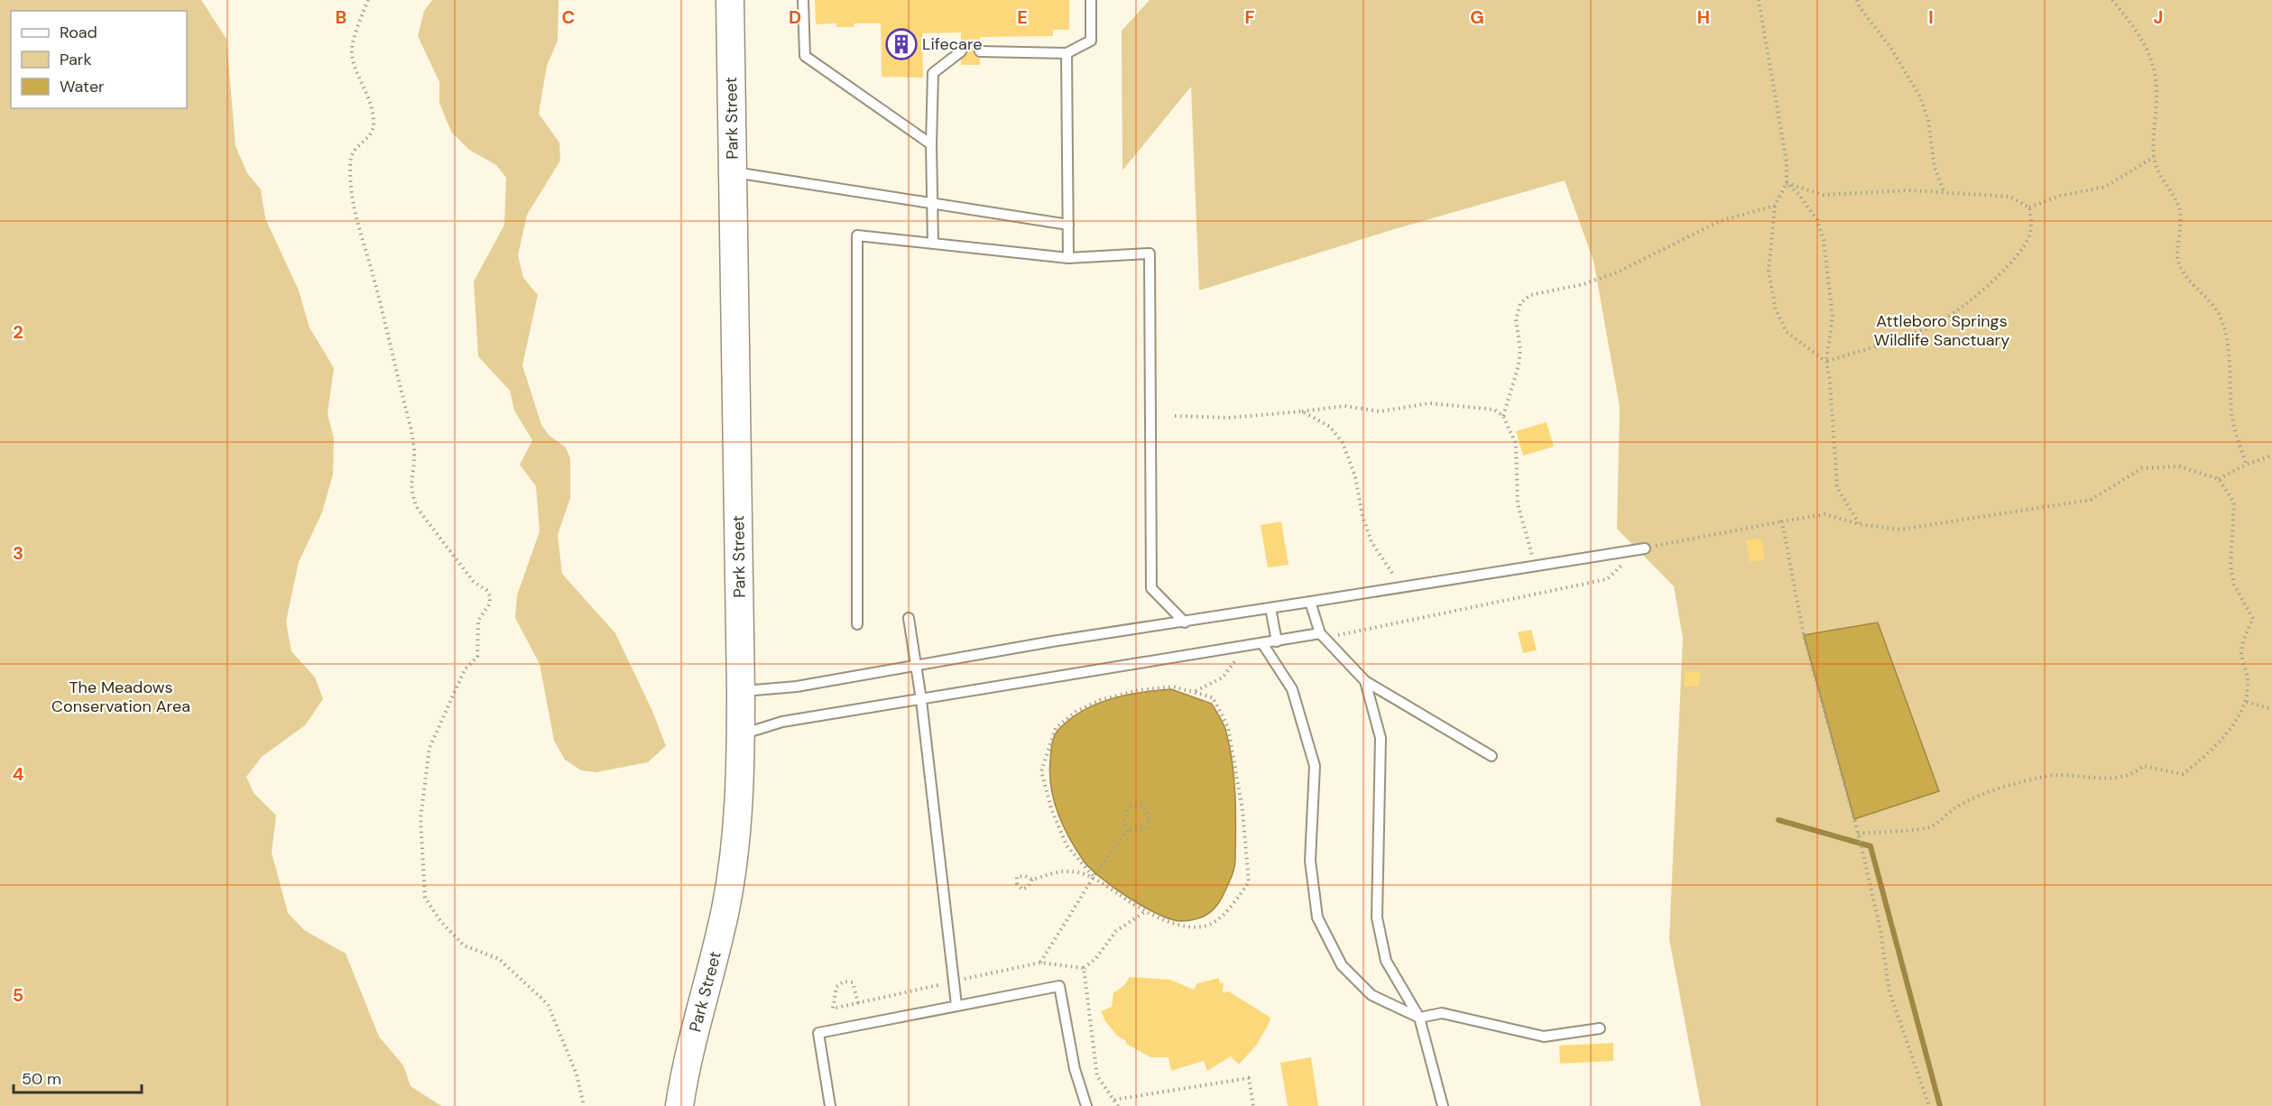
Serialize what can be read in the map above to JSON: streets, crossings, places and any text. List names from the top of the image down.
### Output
{
  "streets": {
    "main road": ["Park Street"]
  },
  "parks": ["Attleboro Springs Wildlife Sanctuary", "The Meadows Conservation Area"],
  "places": {
    "building": ["Lifecare"]
  },
  "legend": ["Road", "Park", "Water"],
  "scale_bar": "50 m",
  "grid": {
    "columns": [
      "B",
      "C",
      "D",
      "E",
      "F",
      "G",
      "H",
      "I",
      "J"
    ],
    "rows": [
      "2",
      "3",
      "4",
      "5"
    ]
  }
}
